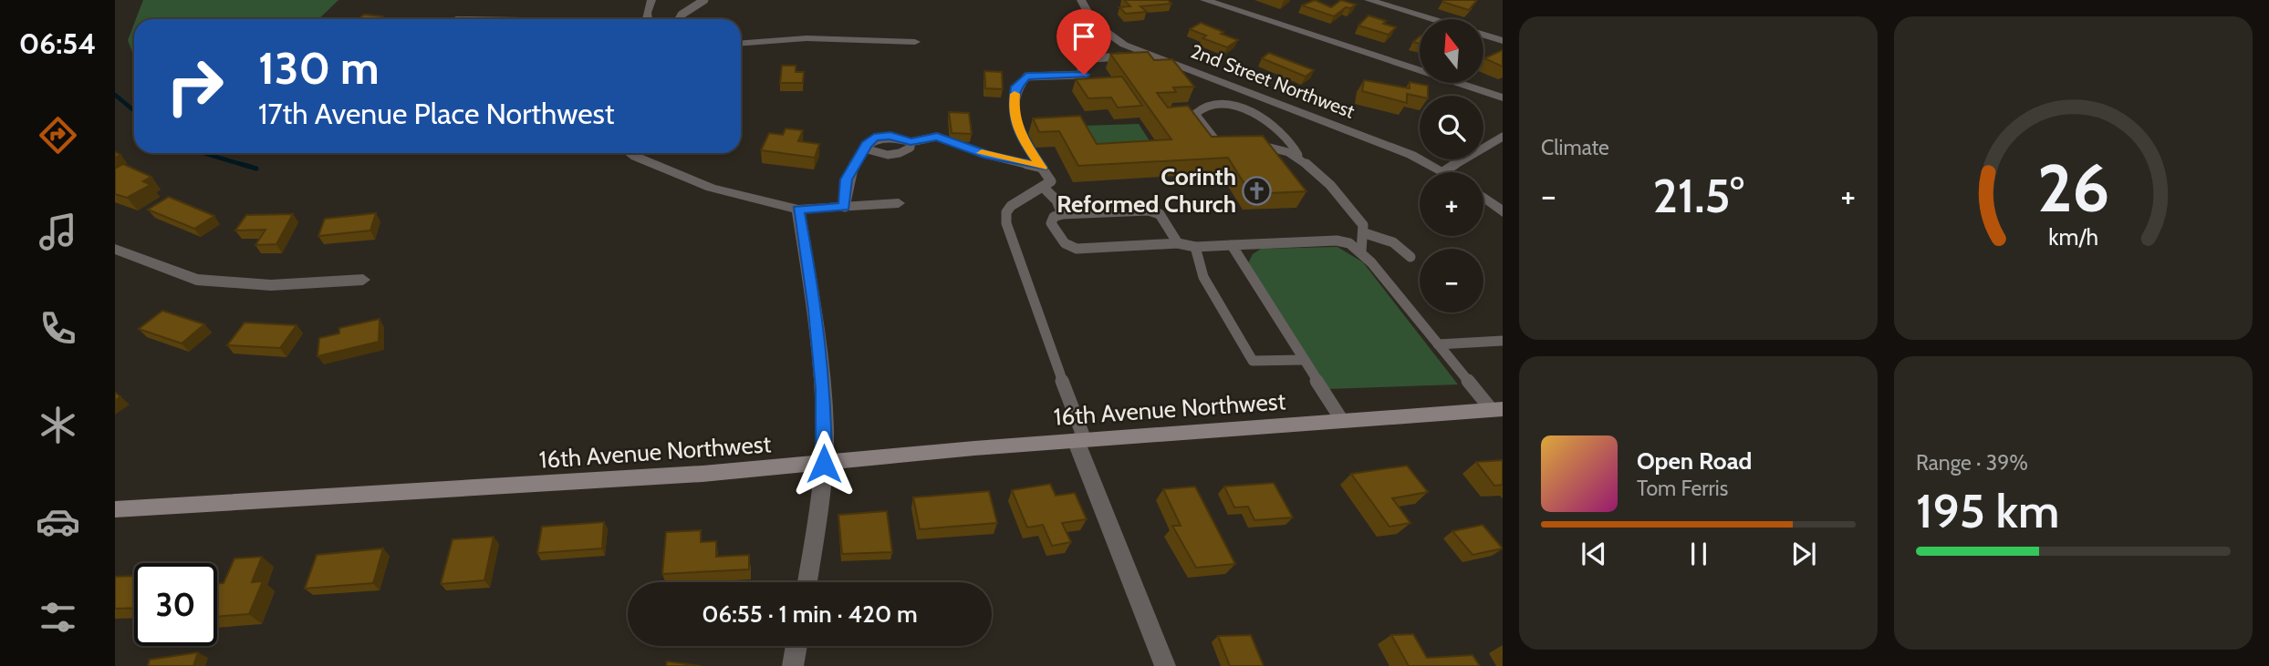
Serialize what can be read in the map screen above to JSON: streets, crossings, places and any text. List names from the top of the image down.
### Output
{
  "streets": {
    "main road": ["16th Avenue Northwest"],
    "street": ["2nd Street Northwest"]
  },
  "places": {
    "church": ["Corinth Reformed Church"]
  },
  "north": "top",
  "page": {
    "tabs": "06:54",
    "tile": [
      "Climate",
      ["Range · 39%", "195 km"]
    ],
    "map_buttons": ["+", "−"],
    "turn": ["130 m", "17th Avenue Place Northwest"],
    "heat": ["−", "21.5°", "+"],
    "song": ["Open Road", "Tom Ferris"],
    "limit": "30",
    "trip": "06:55 · 1 min · 420 m",
    "gauge": ["26", "km/h"]
  }
}
